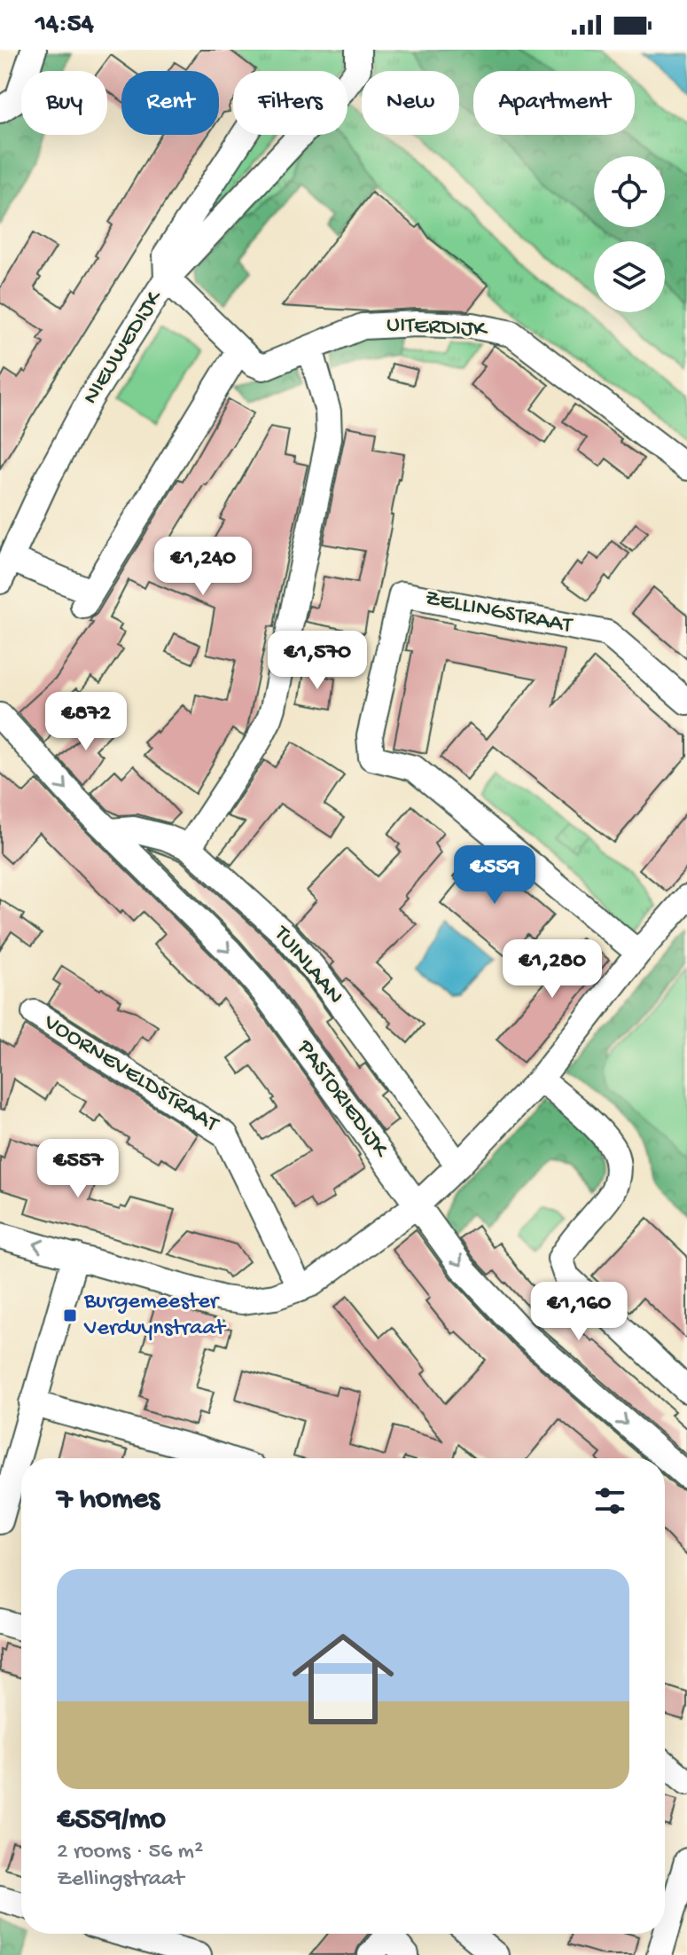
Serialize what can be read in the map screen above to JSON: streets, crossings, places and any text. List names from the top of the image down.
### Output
{
  "streets": {
    "street": [
      "UITERDIJK",
      "NIEUWEDIJK",
      "ZELLINGSTRAAT",
      "TUINLAAN",
      "VOORNEVELDSTRAAT",
      "PASTORIEDIJK"
    ]
  },
  "crossings": [
    ["UITERDIJK", "NIEUWEDIJK"],
    ["TUINLAAN", "PASTORIEDIJK"]
  ],
  "one_way": ["PASTORIEDIJK"],
  "places": {
    "transit": ["Burgemeester Verduynstraat"]
  },
  "page": {
    "status": "14:54",
    "chip": [
      "Buy",
      "Rent",
      "Filters",
      "New",
      "Apartment"
    ],
    "price": [
      "€1,240",
      "€1,570",
      "€872",
      "€559",
      "€1,280",
      "€557",
      "€1,160"
    ],
    "heading": "7 homes",
    "list": [
      {
        "name": "€559/mo",
        "note": "2 rooms · 56 m² · Zellingstraat"
      }
    ]
  }
}
